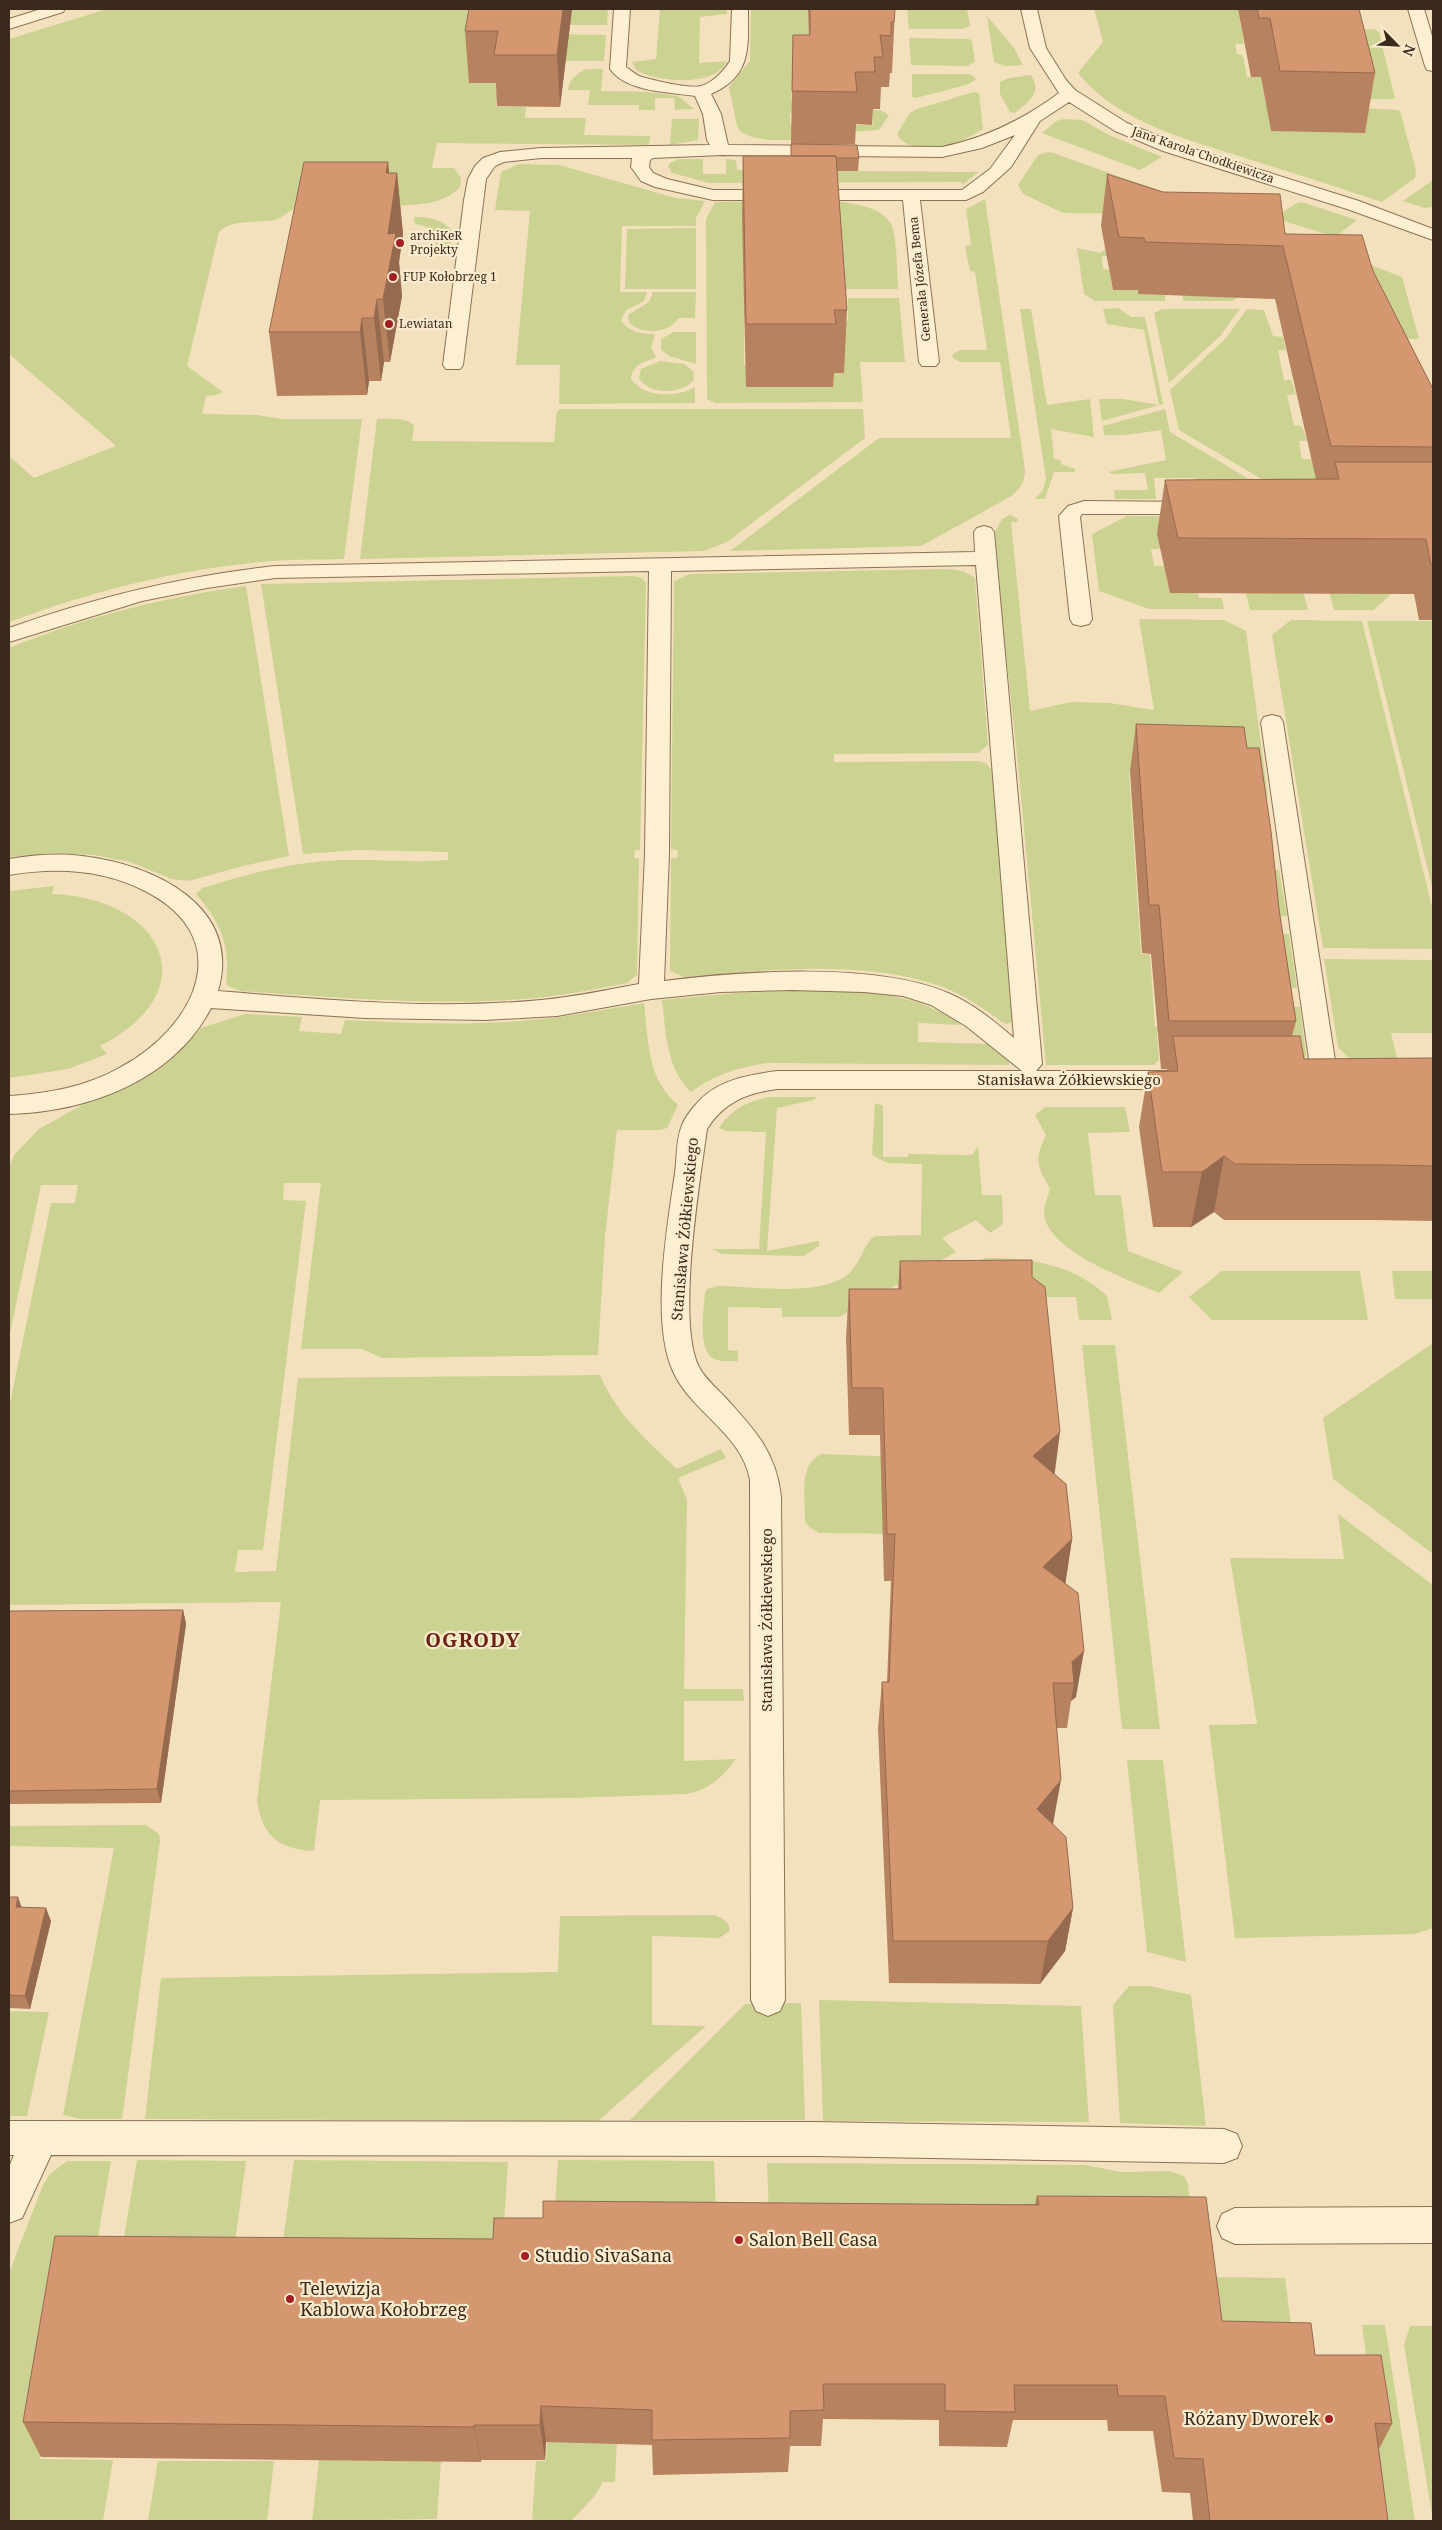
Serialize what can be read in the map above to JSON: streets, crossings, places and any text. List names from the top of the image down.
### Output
{
  "streets": {
    "street": ["Jana Karola Chodkiewicza", "Generała Józefa Bema", "Stanisława Żółkiewskiego"]
  },
  "crossings": [
    ["Jana Karola Chodkiewicza", "Generała Józefa Bema"]
  ],
  "districts": ["OGRODY"],
  "places": [
    "archiKeR Projekty",
    "FUP Kołobrzeg 1",
    "Lewiatan",
    "Salon Bell Casa",
    "Studio SivaSana",
    "Telewizja Kablowa Kołobrzeg",
    "Różany Dworek"
  ],
  "north": "bottom right"
}
